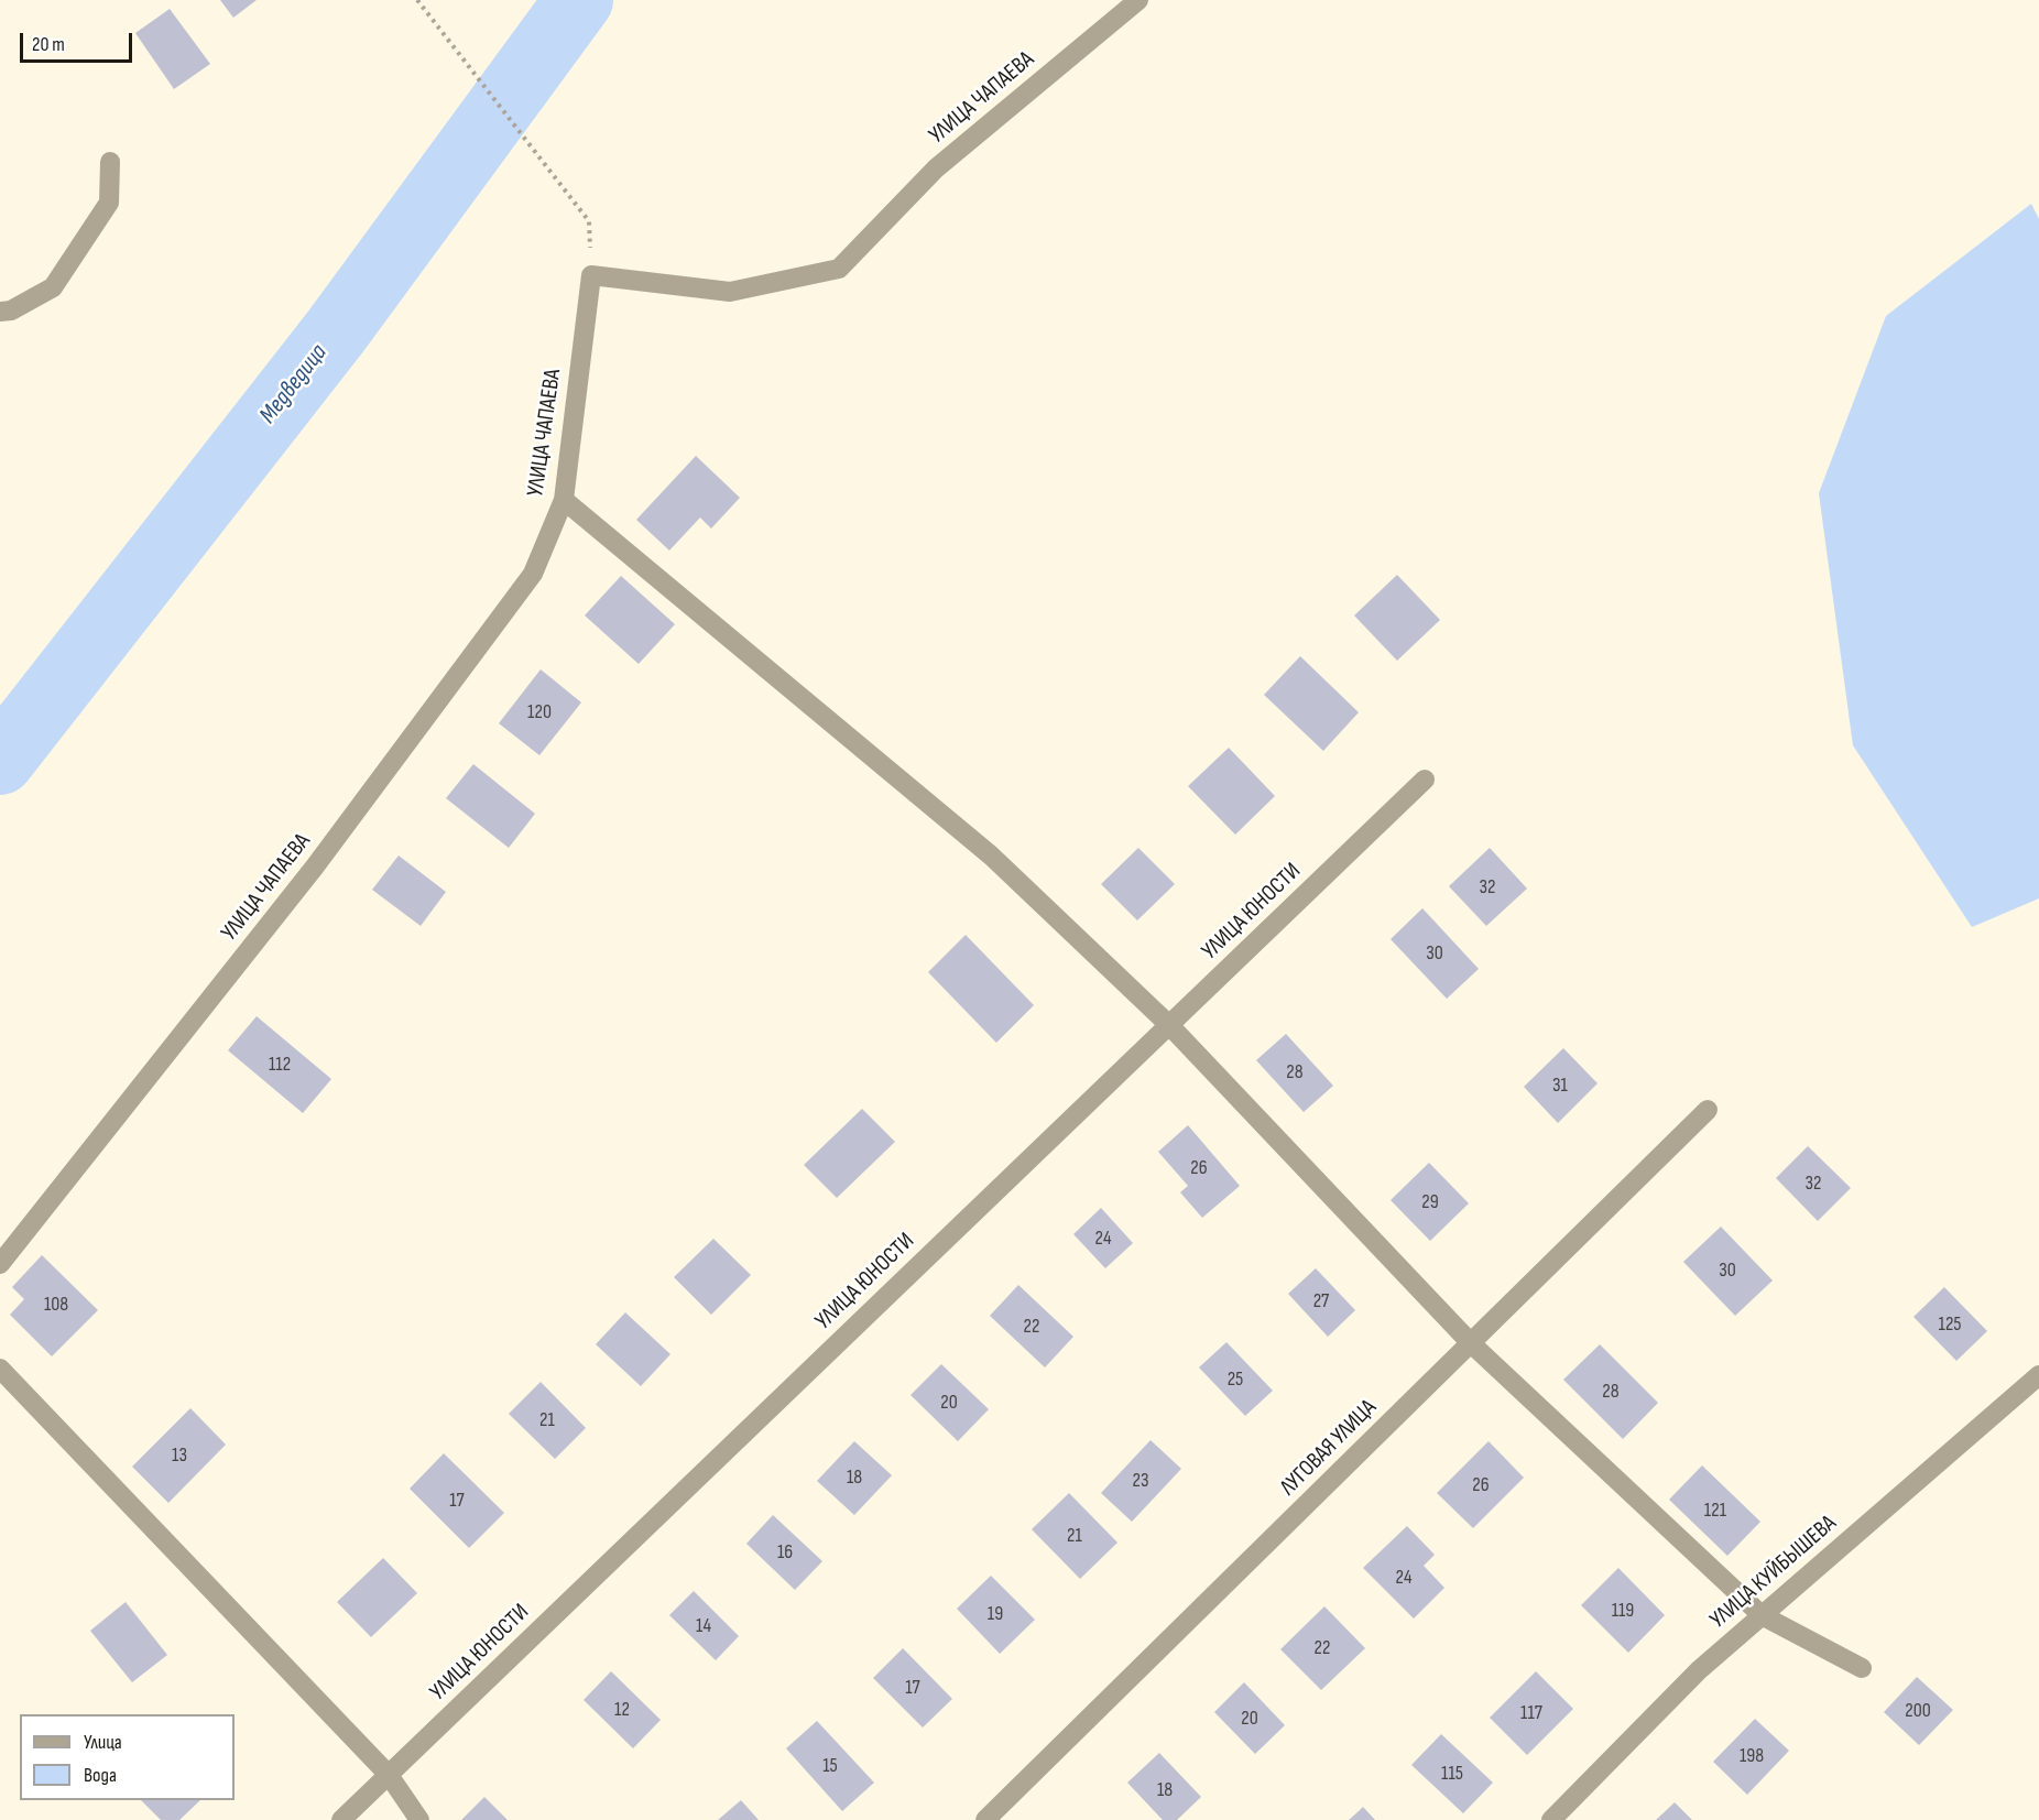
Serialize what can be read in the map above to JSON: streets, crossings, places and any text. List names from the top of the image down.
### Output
{
  "streets": {
    "street": [
      "УЛИЦА ЧАПАЕВА",
      "УЛИЦА ЮНОСТИ",
      "ЛУГОВАЯ УЛИЦА",
      "УЛИЦА КУЙБЫШЕВА"
    ]
  },
  "water": ["Медведица"],
  "house_numbers": [
    "120",
    "32",
    "30",
    "112",
    "28",
    "31",
    "26",
    "32",
    "29",
    "24",
    "30",
    "27",
    "108",
    "125",
    "22",
    "25",
    "28",
    "20",
    "21",
    "13",
    "18",
    "23",
    "26",
    "17",
    "121",
    "21",
    "16",
    "24",
    "119",
    "19",
    "14",
    "22",
    "17",
    "12",
    "200",
    "117",
    "20",
    "198",
    "15",
    "115",
    "18"
  ],
  "legend": ["Улица", "Вода"],
  "scale_bar": "20 m"
}
